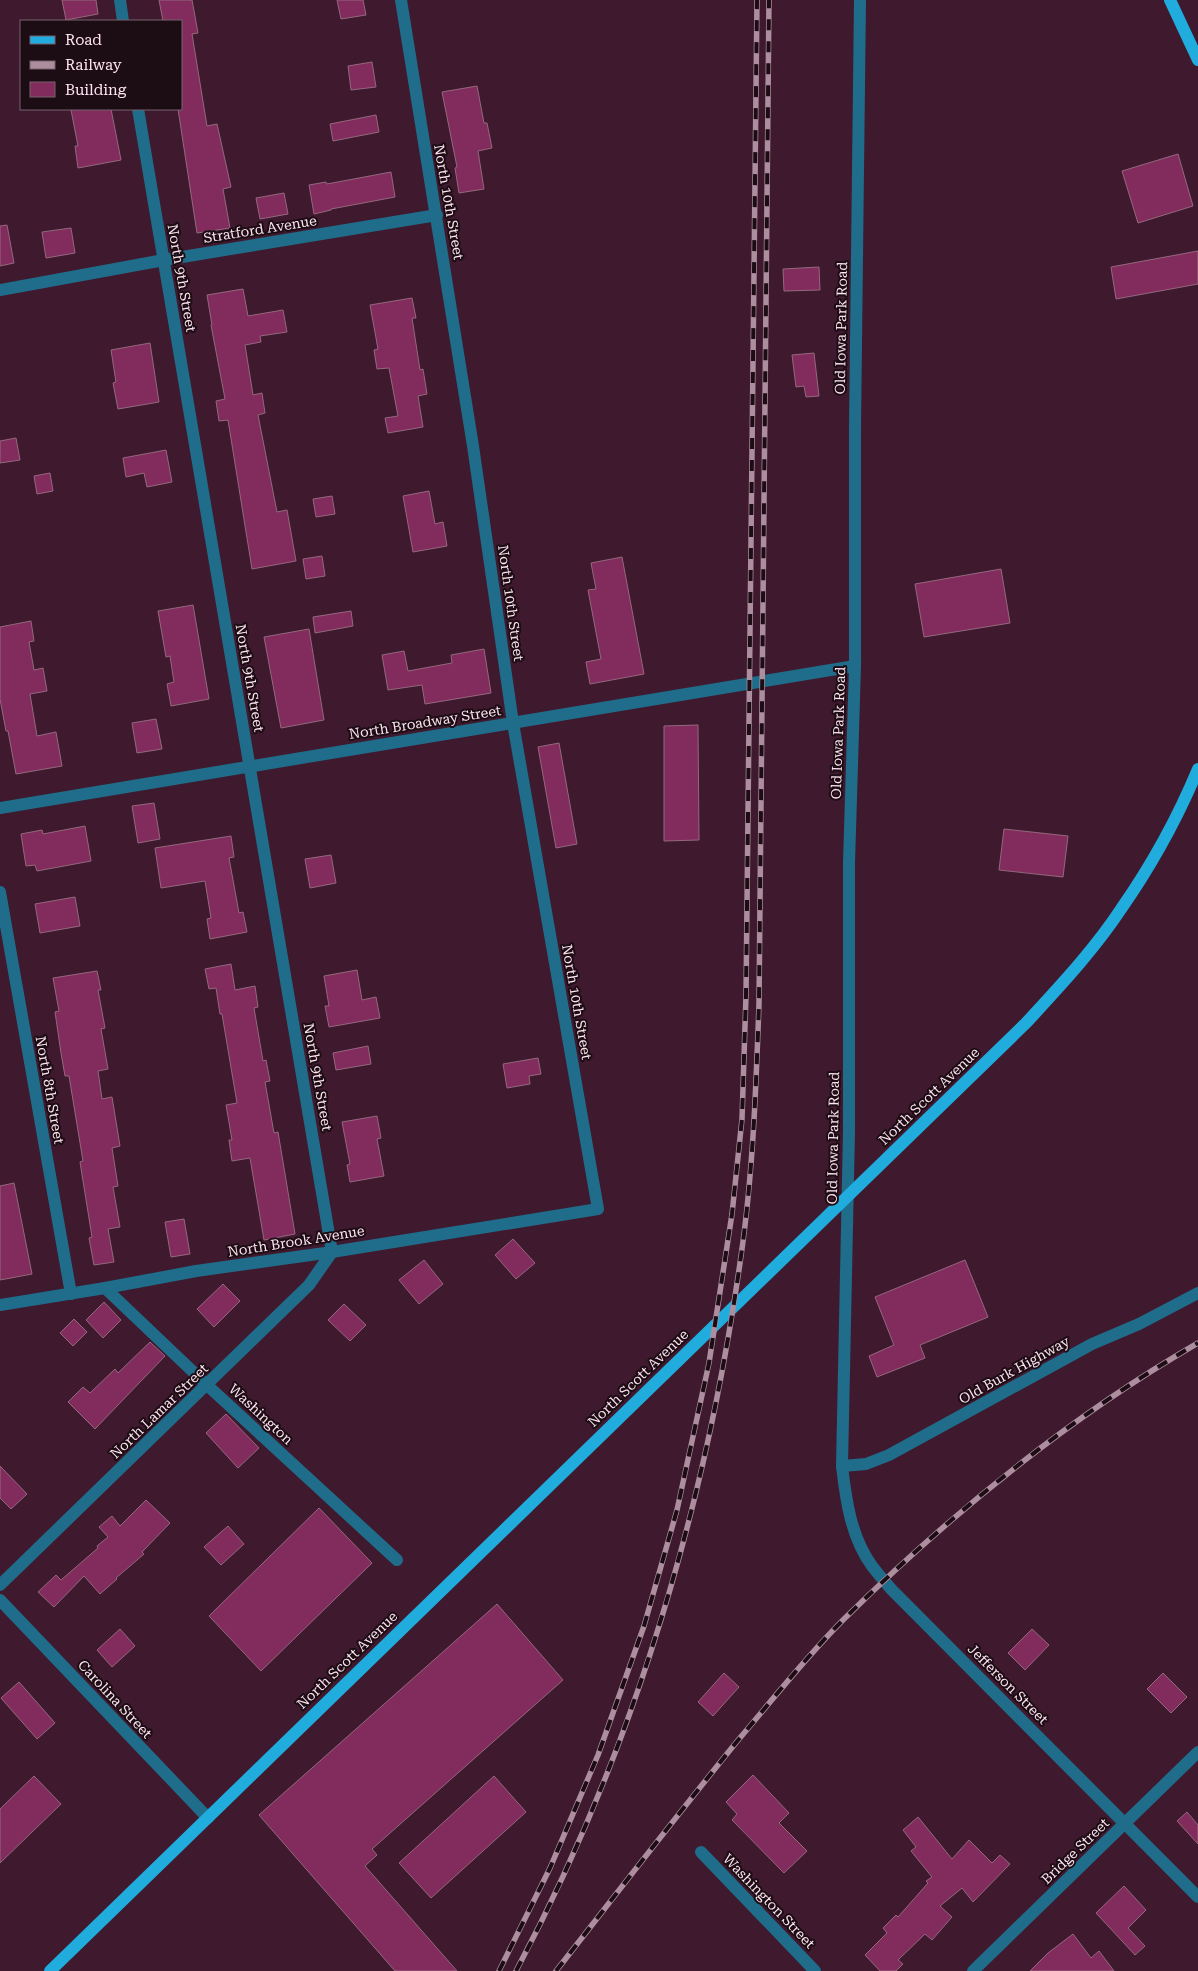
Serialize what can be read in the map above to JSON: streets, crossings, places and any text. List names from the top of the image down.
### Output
{
  "streets": {
    "main road": ["North Scott Avenue"],
    "street": [
      "North 10th Street",
      "Stratford Avenue",
      "North 9th Street",
      "Old Iowa Park Road",
      "North Broadway Street",
      "North 8th Street",
      "North Brook Avenue",
      "Old Burk Highway",
      "North Lamar Street",
      "Washington",
      "Jefferson Street",
      "Carolina Street",
      "Bridge Street",
      "Washington Street"
    ]
  },
  "crossings": [
    ["North 10th Street", "Stratford Avenue"],
    ["North 10th Street", "North Broadway Street"],
    ["North 10th Street", "North Brook Avenue"],
    ["Stratford Avenue", "North 9th Street"],
    ["North 9th Street", "North Broadway Street"],
    ["North 9th Street", "North Brook Avenue"],
    ["North 9th Street", "North Lamar Street"],
    ["Old Iowa Park Road", "North Broadway Street"],
    ["Old Iowa Park Road", "Old Burk Highway"],
    ["Old Iowa Park Road", "Jefferson Street"],
    ["North 8th Street", "North Brook Avenue"],
    ["North Scott Avenue", "Carolina Street"],
    ["North Brook Avenue", "North Lamar Street"],
    ["North Brook Avenue", "Washington"],
    ["Old Burk Highway", "Jefferson Street"],
    ["North Lamar Street", "Washington"],
    ["Jefferson Street", "Bridge Street"]
  ],
  "legend": ["Road", "Railway", "Building"]
}
